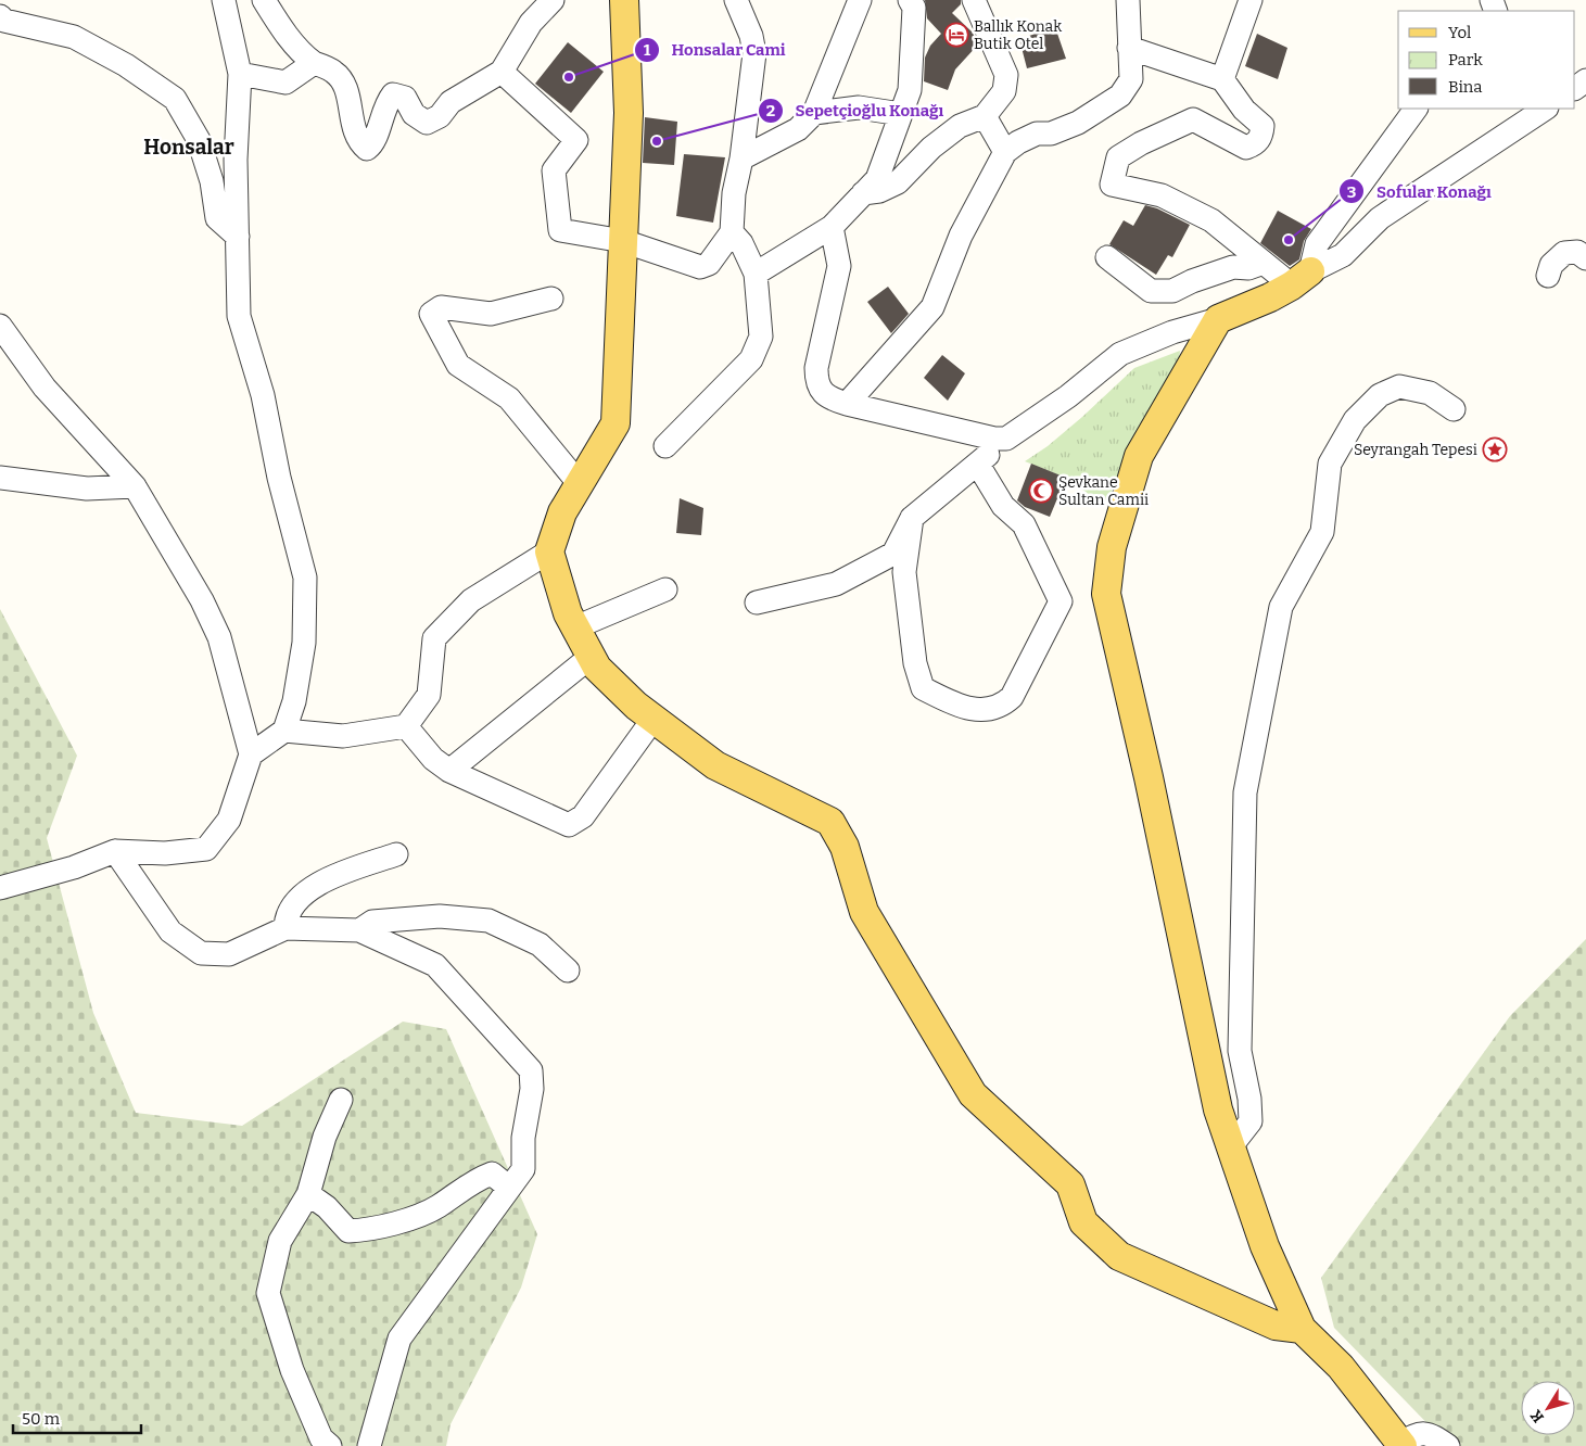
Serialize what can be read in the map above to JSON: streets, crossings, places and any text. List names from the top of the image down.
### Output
{
  "districts": ["Honsalar"],
  "places": {
    "hotel": ["Ballık Konak Butik Otel"],
    "other": ["Honsalar Cami", "Sepetçioğlu Konağı", "Sofular Konağı"],
    "place": ["Seyrangah Tepesi"],
    "mosque": ["Şevkane Sultan Camii"]
  },
  "legend": ["Yol", "Park", "Bina"],
  "scale_bar": "50 m",
  "north": "bottom left"
}
